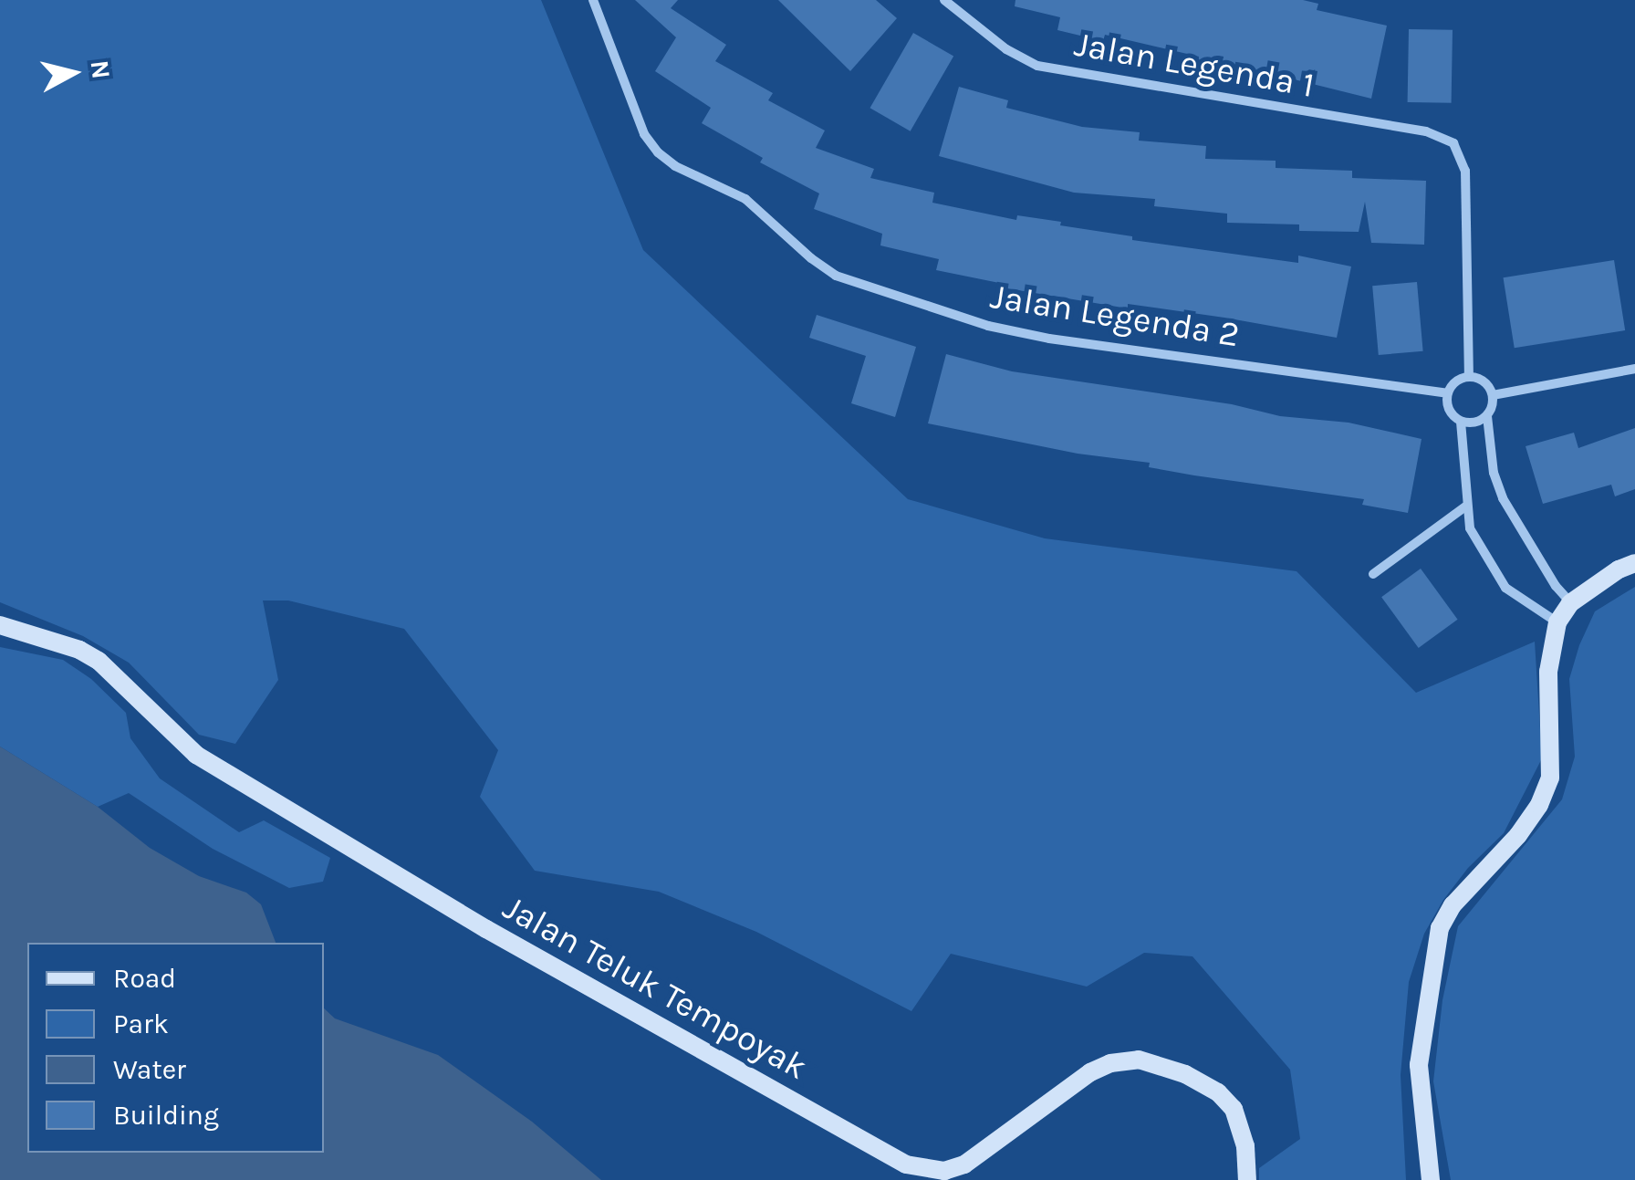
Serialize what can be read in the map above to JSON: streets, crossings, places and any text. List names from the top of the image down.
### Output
{
  "streets": {
    "street": ["Jalan Legenda 1", "Jalan Legenda 2", "Jalan Teluk Tempoyak"]
  },
  "crossings": [
    ["Jalan Legenda 1", "Jalan Legenda 2"]
  ],
  "legend": [
    "Road",
    "Park",
    "Water",
    "Building"
  ],
  "north": "right"
}
